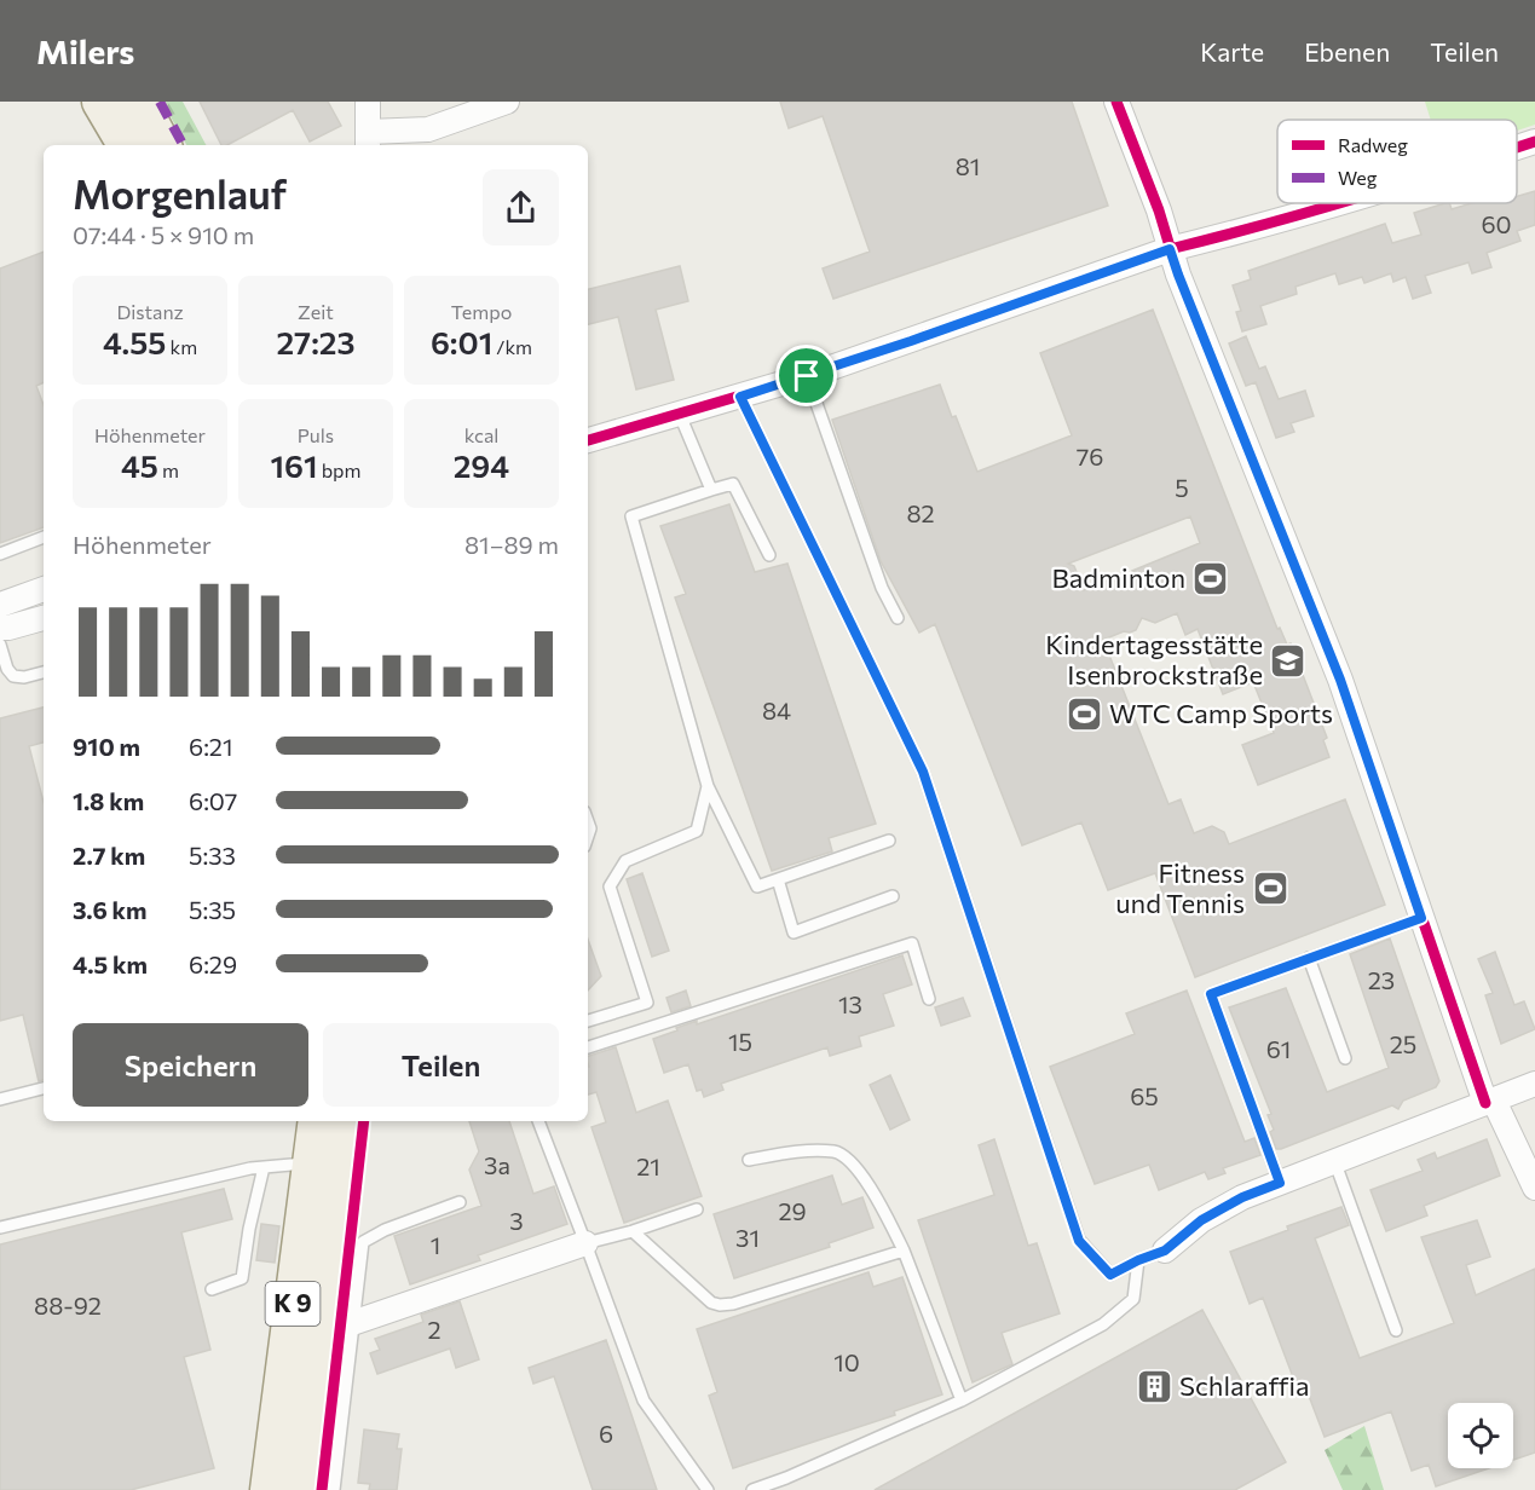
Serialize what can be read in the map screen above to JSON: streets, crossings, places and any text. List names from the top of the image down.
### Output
{
  "streets": {
    "main road": ["K 9"]
  },
  "places": {
    "sports": ["Badminton", "WTC Camp Sports", "Fitness und Tennis"],
    "school or university": ["Kindertagesstätte Isenbrockstraße"],
    "building": ["Schlaraffia"]
  },
  "house_numbers": [
    "81",
    "60",
    "76",
    "5",
    "82",
    "84",
    "23",
    "13",
    "15",
    "25",
    "61",
    "65",
    "3a",
    "21",
    "29",
    "3",
    "31",
    "1",
    "88-92",
    "2",
    "10",
    "6"
  ],
  "legend": ["Radweg", "Weg"],
  "page": {
    "header": "Milers",
    "nav": ["Karte", "Ebenen", "Teilen"],
    "heading": ["Morgenlauf", "07:44 · 5 × 910 m"],
    "stats": [
      ["Distanz", "4.55 km"],
      ["Zeit", "27:23"],
      ["Tempo", "6:01 /km"],
      ["Höhenmeter", "45 m"],
      ["Puls", "161 bpm"],
      ["kcal", "294"]
    ],
    "chart": ["Höhenmeter", "81–89 m"],
    "list": [
      {
        "name": "910 m",
        "note": "6:21"
      },
      {
        "name": "1.8 km",
        "note": "6:07"
      },
      {
        "name": "2.7 km",
        "note": "5:33"
      },
      {
        "name": "3.6 km",
        "note": "5:35"
      },
      {
        "name": "4.5 km",
        "note": "6:29"
      }
    ],
    "buttons": ["Speichern", "Teilen"]
  }
}
